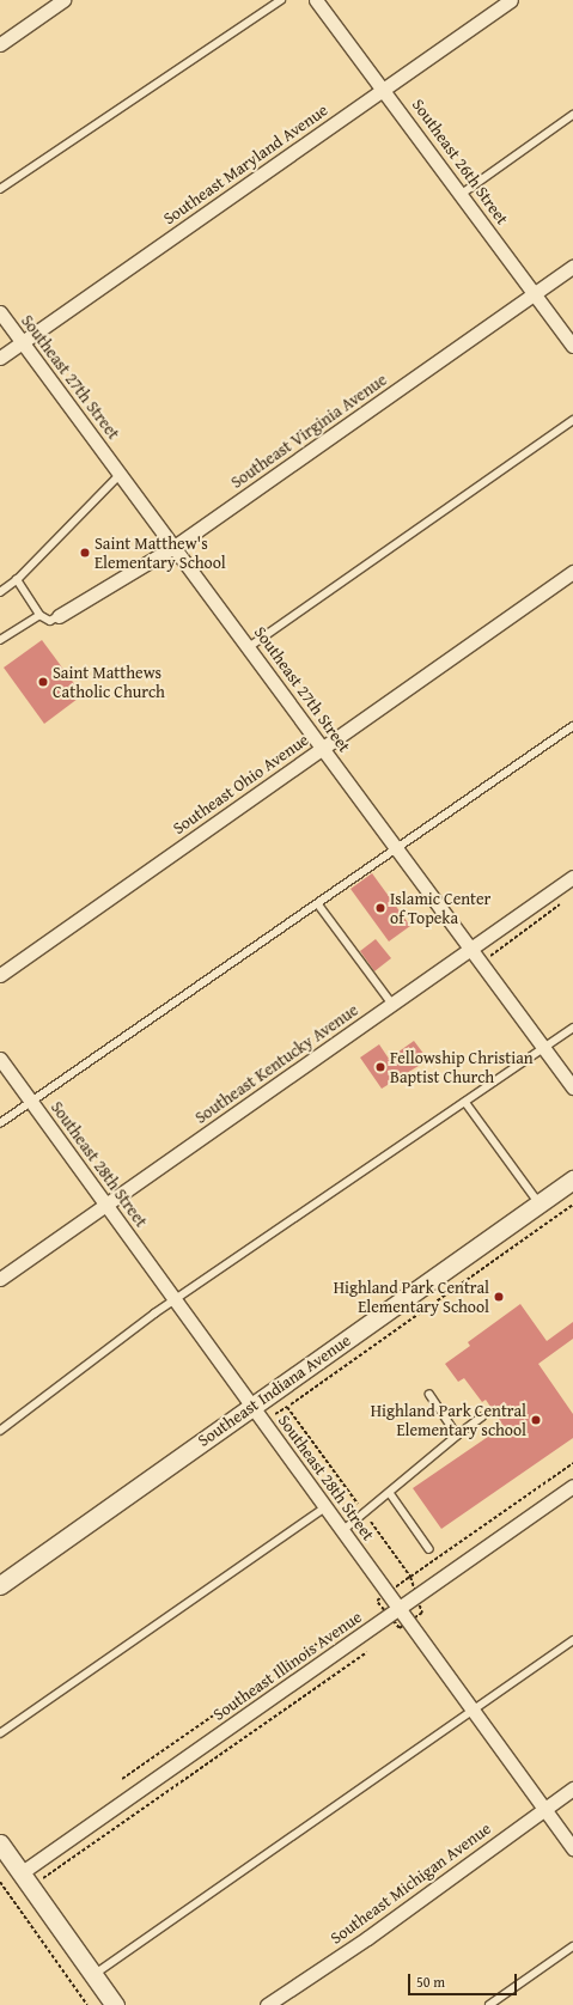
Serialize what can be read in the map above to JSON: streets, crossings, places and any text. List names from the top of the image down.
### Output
{
  "streets": {
    "street": [
      "Southeast 26th Street",
      "Southeast Maryland Avenue",
      "Southeast 27th Street",
      "Southeast Virginia Avenue",
      "Southeast Ohio Avenue",
      "Southeast Kentucky Avenue",
      "Southeast 28th Street",
      "Southeast Indiana Avenue",
      "Southeast Illinois Avenue",
      "Southeast Michigan Avenue"
    ]
  },
  "crossings": [
    ["Southeast 26th Street", "Southeast Maryland Avenue"],
    ["Southeast 26th Street", "Southeast Virginia Avenue"],
    ["Southeast Maryland Avenue", "Southeast 27th Street"],
    ["Southeast 27th Street", "Southeast Virginia Avenue"],
    ["Southeast 27th Street", "Southeast Ohio Avenue"],
    ["Southeast 27th Street", "Southeast Kentucky Avenue"],
    ["Southeast Kentucky Avenue", "Southeast 28th Street"],
    ["Southeast 28th Street", "Southeast Indiana Avenue"],
    ["Southeast 28th Street", "Southeast Illinois Avenue"],
    ["Southeast 28th Street", "Southeast Michigan Avenue"]
  ],
  "places": [
    "Saint Matthew's Elementary School",
    "Saint Matthews Catholic Church",
    "Islamic Center of Topeka",
    "Fellowship Christian Baptist Church",
    "Highland Park Central Elementary School",
    "Highland Park Central Elementary school"
  ],
  "scale_bar": "50 m"
}
